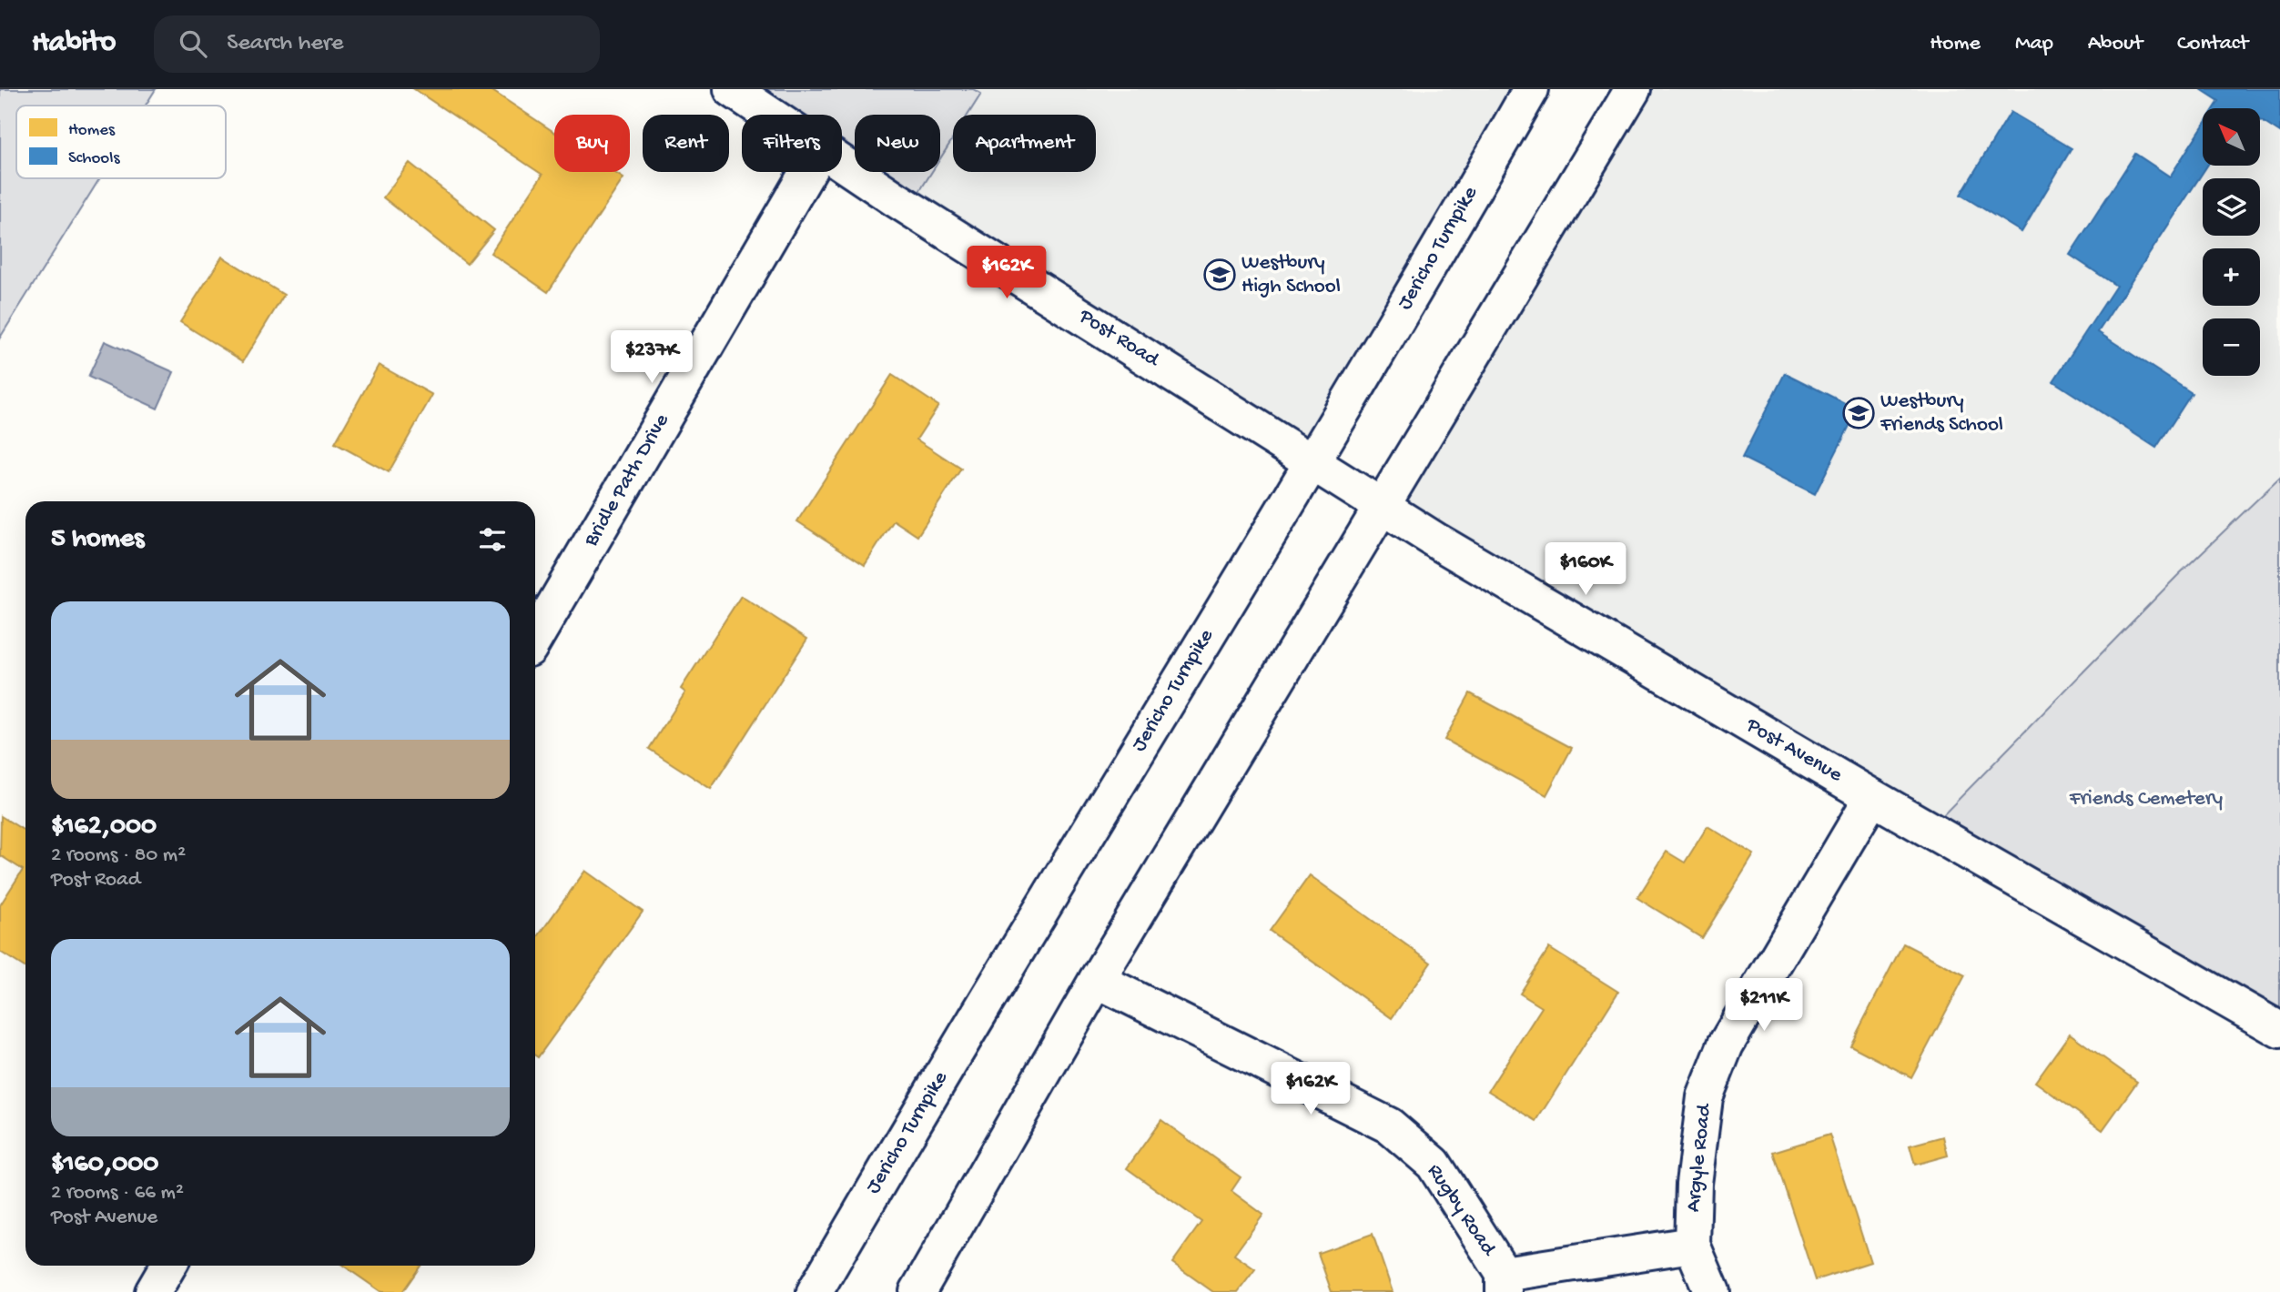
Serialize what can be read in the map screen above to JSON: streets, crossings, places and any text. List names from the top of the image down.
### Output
{
  "streets": {
    "main road": [
      "Jericho Turnpike",
      "Post Road",
      "Bridle Path Drive",
      "Post Avenue",
      "Argyle Road",
      "Rugby Road"
    ]
  },
  "crossings": [
    ["Jericho Turnpike", "Post Road"],
    ["Jericho Turnpike", "Post Avenue"],
    ["Post Road", "Post Avenue"],
    ["Post Avenue", "Argyle Road"]
  ],
  "parks": ["Friends Cemetery"],
  "places": {
    "school or university": ["Westbury High School", "Westbury Friends School"]
  },
  "legend": ["Homes", "Schools"],
  "north": "top left",
  "page": {
    "header": "Habito",
    "search": "Search here",
    "nav": [
      "Home",
      "Map",
      "About",
      "Contact"
    ],
    "map_buttons": ["+", "−"],
    "chip": [
      "Buy",
      "Rent",
      "Filters",
      "New",
      "Apartment"
    ],
    "price": [
      "$162K",
      "$237K",
      "$160K",
      "$211K",
      "$162K"
    ],
    "heading": "5 homes",
    "list": [
      {
        "name": "$162,000",
        "note": "2 rooms · 80 m² · Post Road"
      },
      {
        "name": "$160,000",
        "note": "2 rooms · 66 m² · Post Avenue"
      }
    ]
  }
}
